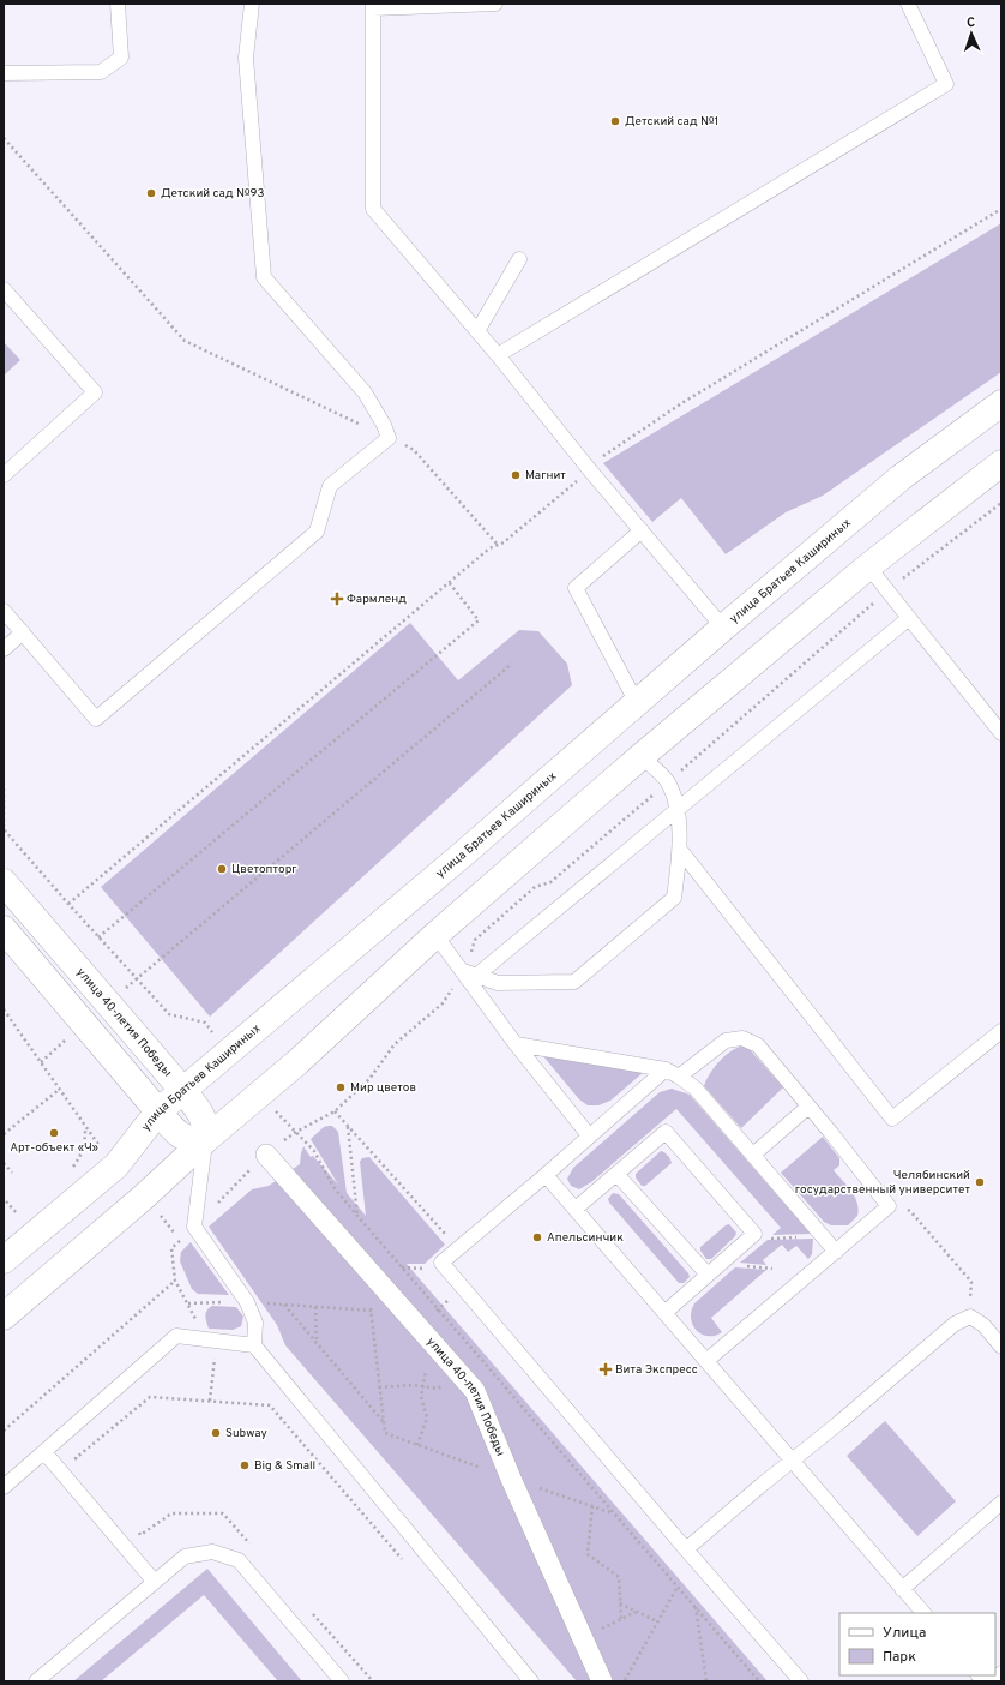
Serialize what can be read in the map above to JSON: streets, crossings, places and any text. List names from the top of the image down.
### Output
{
  "streets": {
    "main road": ["улица Братьев Кашириных", "улица 40-летия Победы"]
  },
  "crossings": [
    ["улица Братьев Кашириных", "улица 40-летия Победы"]
  ],
  "places": {
    "other": [
      "Детский сад №1",
      "Детский сад №93",
      "Магнит",
      "Цветопторг",
      "Мир цветов",
      "Арт-объект «Ч»",
      "Челябинский государственный университет",
      "Апельсинчик",
      "Subway",
      "Big & Small"
    ],
    "health": ["Фармленд", "Вита Экспресс"]
  },
  "legend": ["Улица", "Парк"],
  "north": "top"
}
